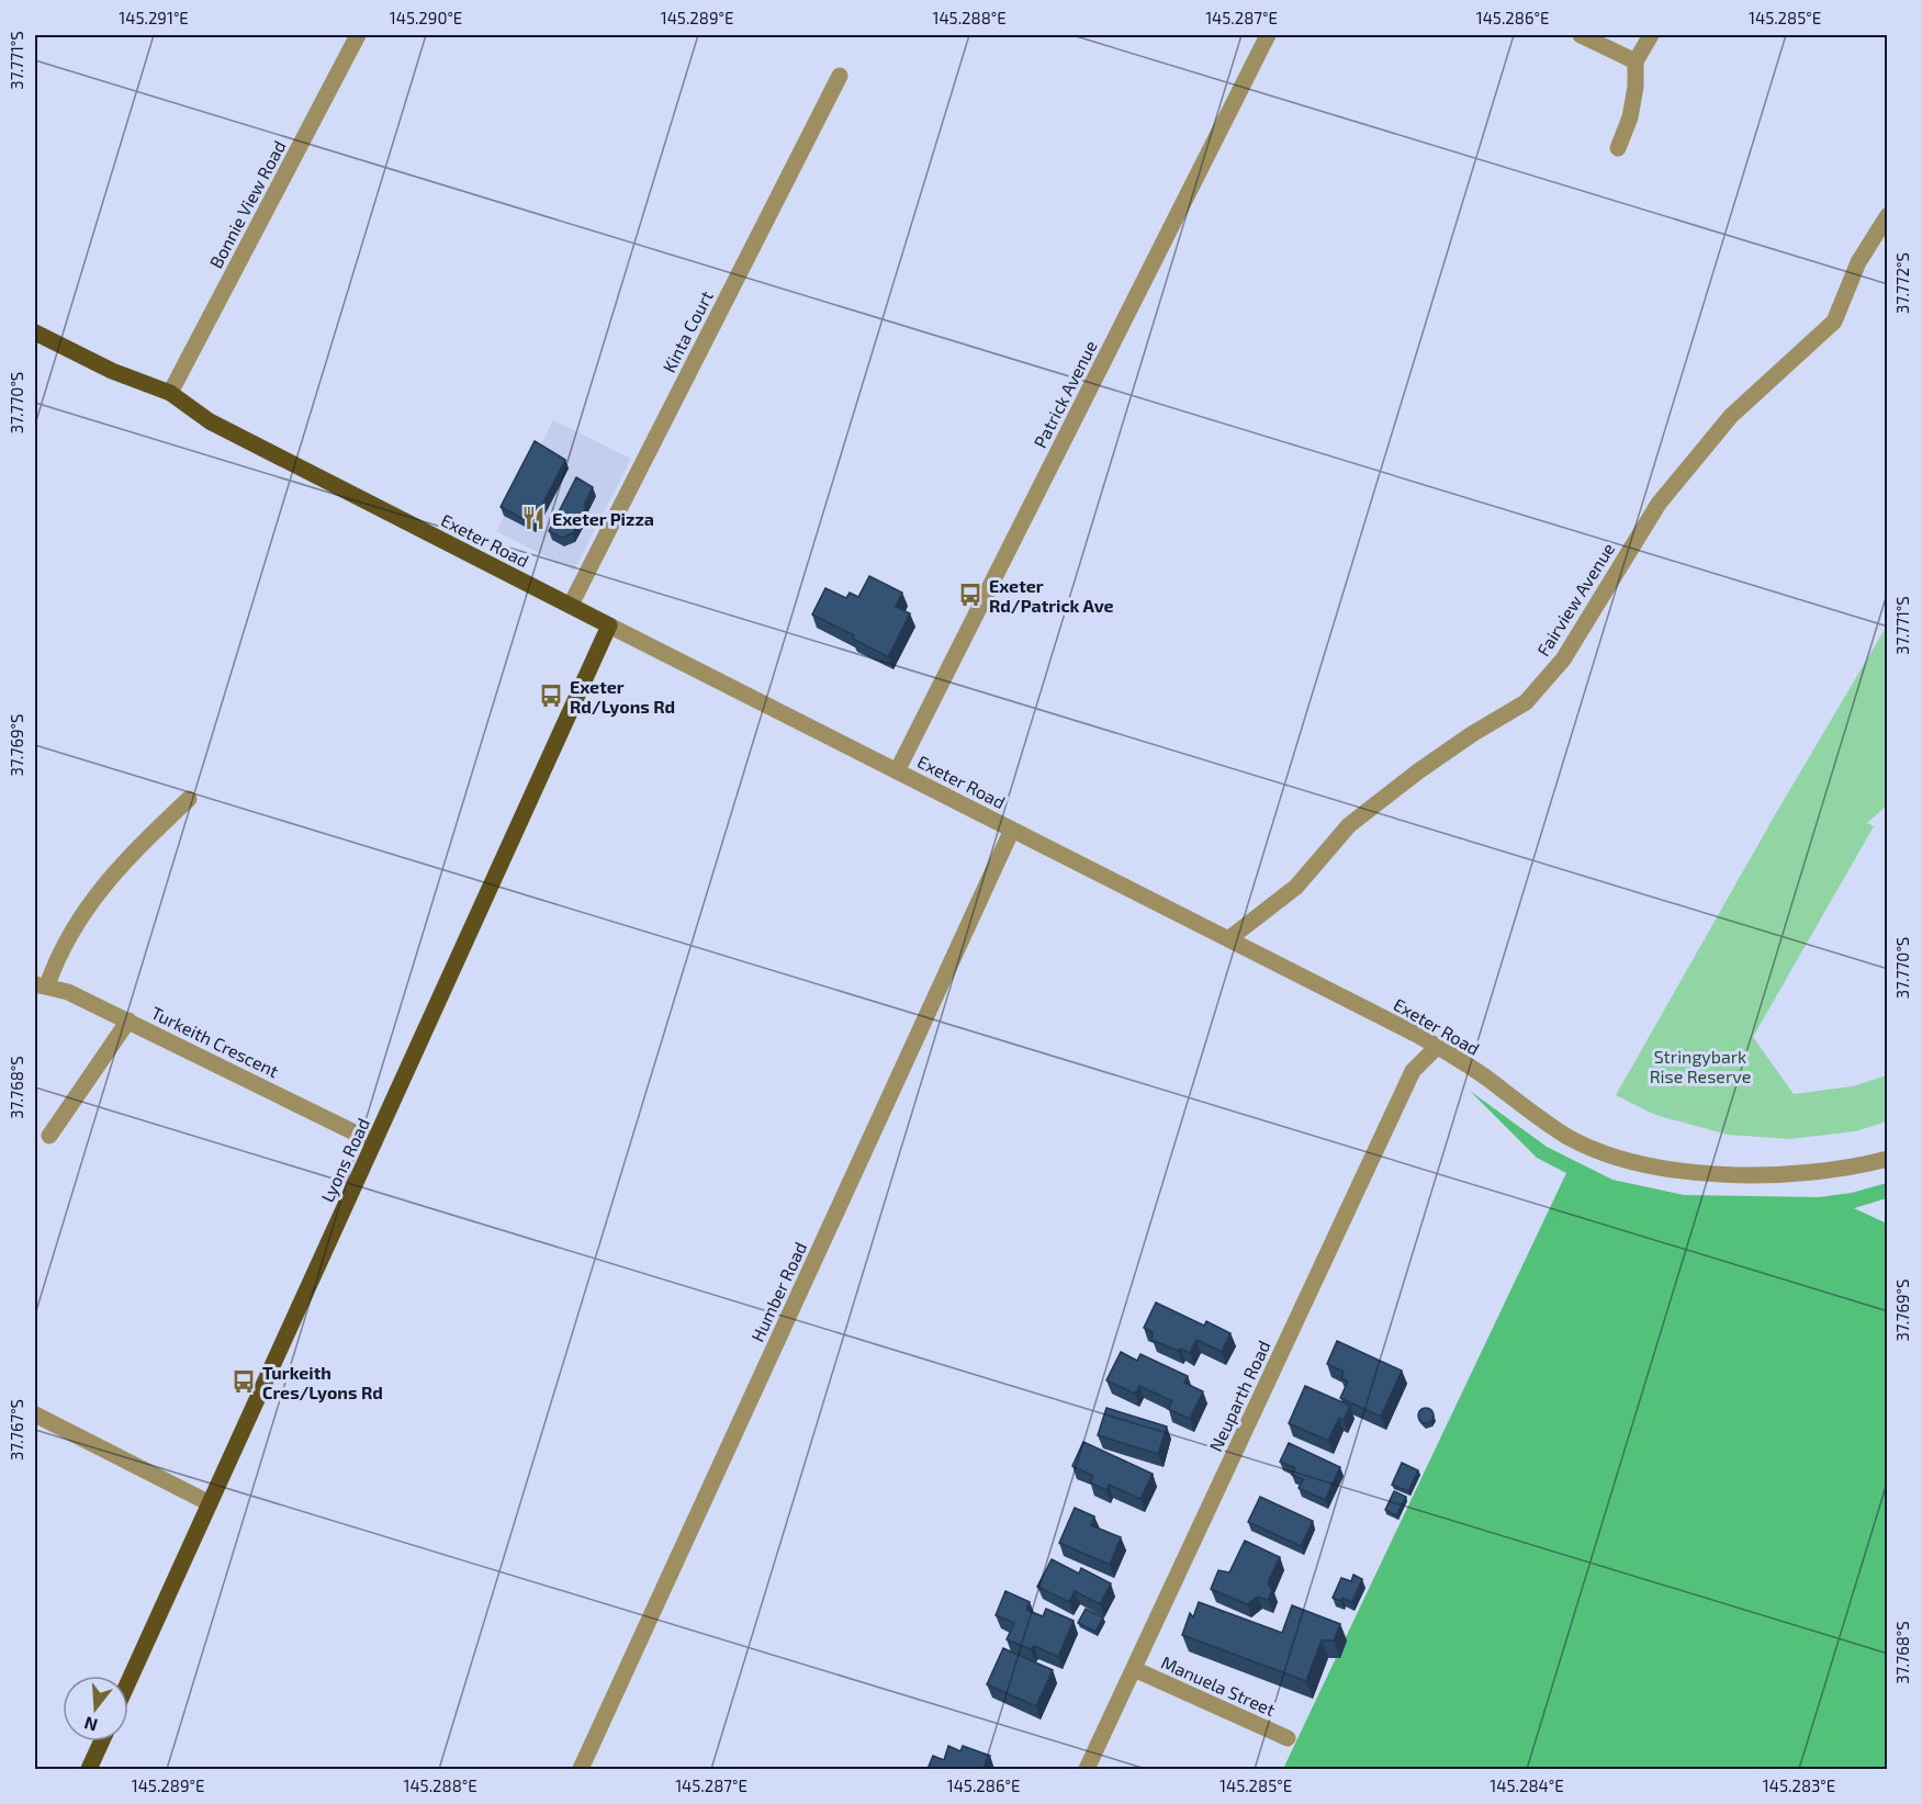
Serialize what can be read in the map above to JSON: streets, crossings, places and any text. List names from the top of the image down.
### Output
{
  "streets": {
    "main road": ["Exeter Road", "Lyons Road"],
    "street": [
      "Bonnie View Road",
      "Kinta Court",
      "Patrick Avenue",
      "Fairview Avenue",
      "Turkeith Crescent",
      "Humber Road",
      "Neuparth Road",
      "Manuela Street"
    ]
  },
  "crossings": [
    ["Bonnie View Road", "Exeter Road"],
    ["Kinta Court", "Exeter Road"],
    ["Patrick Avenue", "Exeter Road"],
    ["Exeter Road", "Fairview Avenue"],
    ["Exeter Road", "Lyons Road"],
    ["Exeter Road", "Humber Road"],
    ["Exeter Road", "Neuparth Road"],
    ["Turkeith Crescent", "Lyons Road"],
    ["Neuparth Road", "Manuela Street"]
  ],
  "parks": ["Stringybark Rise Reserve"],
  "places": {
    "restaurant": ["Exeter Pizza"],
    "bus stop": ["Exeter Rd/Patrick Ave", "Exeter Rd/Lyons Rd", "Turkeith Cres/Lyons Rd"]
  },
  "north": "bottom",
  "coordinates": [
    "145.291°E",
    "145.290°E",
    "145.289°E",
    "145.288°E",
    "145.287°E",
    "145.286°E",
    "145.285°E",
    "37.771°S",
    "37.772°S",
    "37.770°S",
    "37.769°S",
    "37.768°S",
    "37.767°S",
    "145.284°E",
    "145.283°E"
  ]
}
